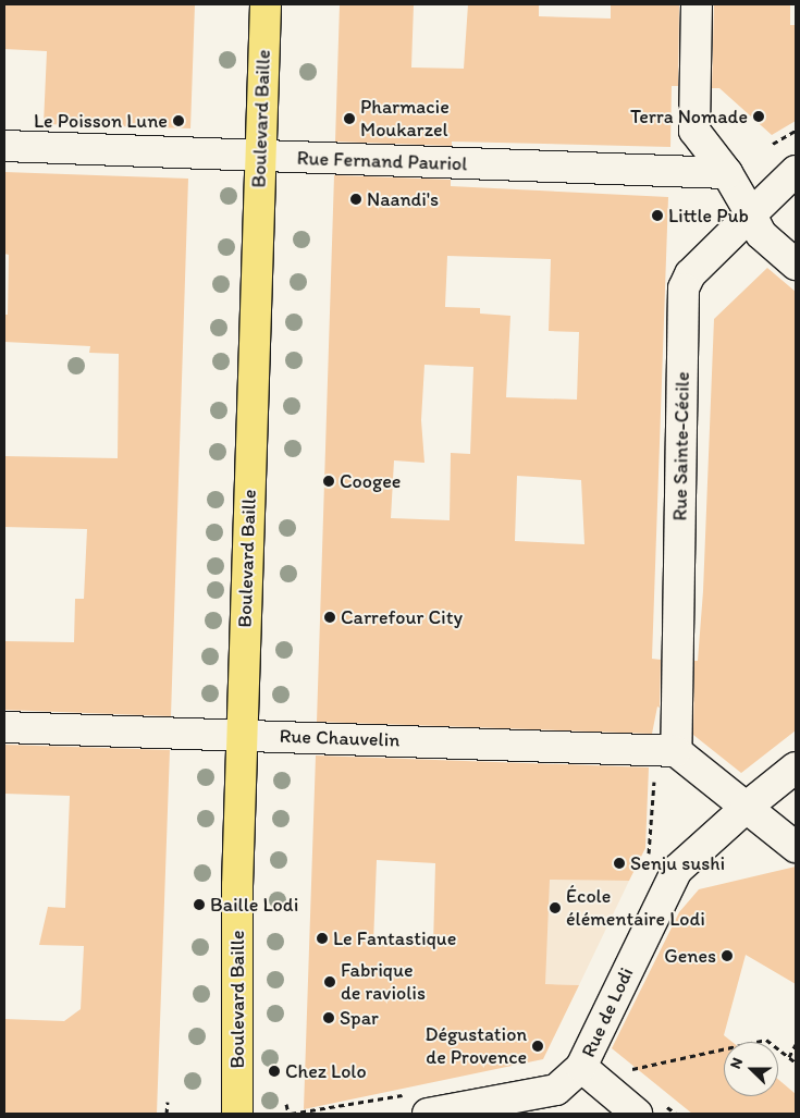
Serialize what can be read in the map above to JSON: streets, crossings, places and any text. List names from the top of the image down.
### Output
{
  "streets": {
    "main road": ["Boulevard Baille"],
    "street": [
      "Rue Fernand Pauriol",
      "Rue Sainte-Cécile",
      "Rue Chauvelin",
      "Rue de Lodi"
    ]
  },
  "crossings": [
    ["Boulevard Baille", "Rue Fernand Pauriol"],
    ["Boulevard Baille", "Rue Chauvelin"],
    ["Rue Sainte-Cécile", "Rue Chauvelin"]
  ],
  "places": [
    "Terra Nomade",
    "Pharmacie Moukarzel",
    "Le Poisson Lune",
    "Naandi's",
    "Little Pub",
    "Coogee",
    "Carrefour City",
    "Senju sushi",
    "Baille Lodi",
    "École élémentaire Lodi",
    "Le Fantastique",
    "Genes",
    "Fabrique de raviolis",
    "Spar",
    "Dégustation de Provence",
    "Chez Lolo"
  ],
  "north": "left"
}
